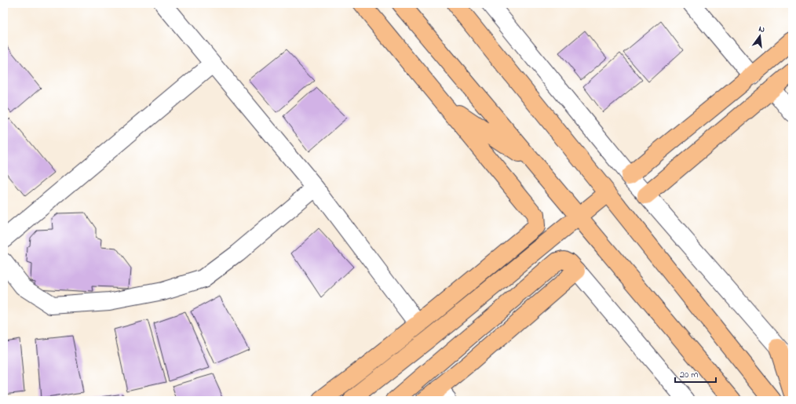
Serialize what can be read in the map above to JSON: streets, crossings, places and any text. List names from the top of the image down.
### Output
{
  "scale_bar": "20 m",
  "north": "top"
}
